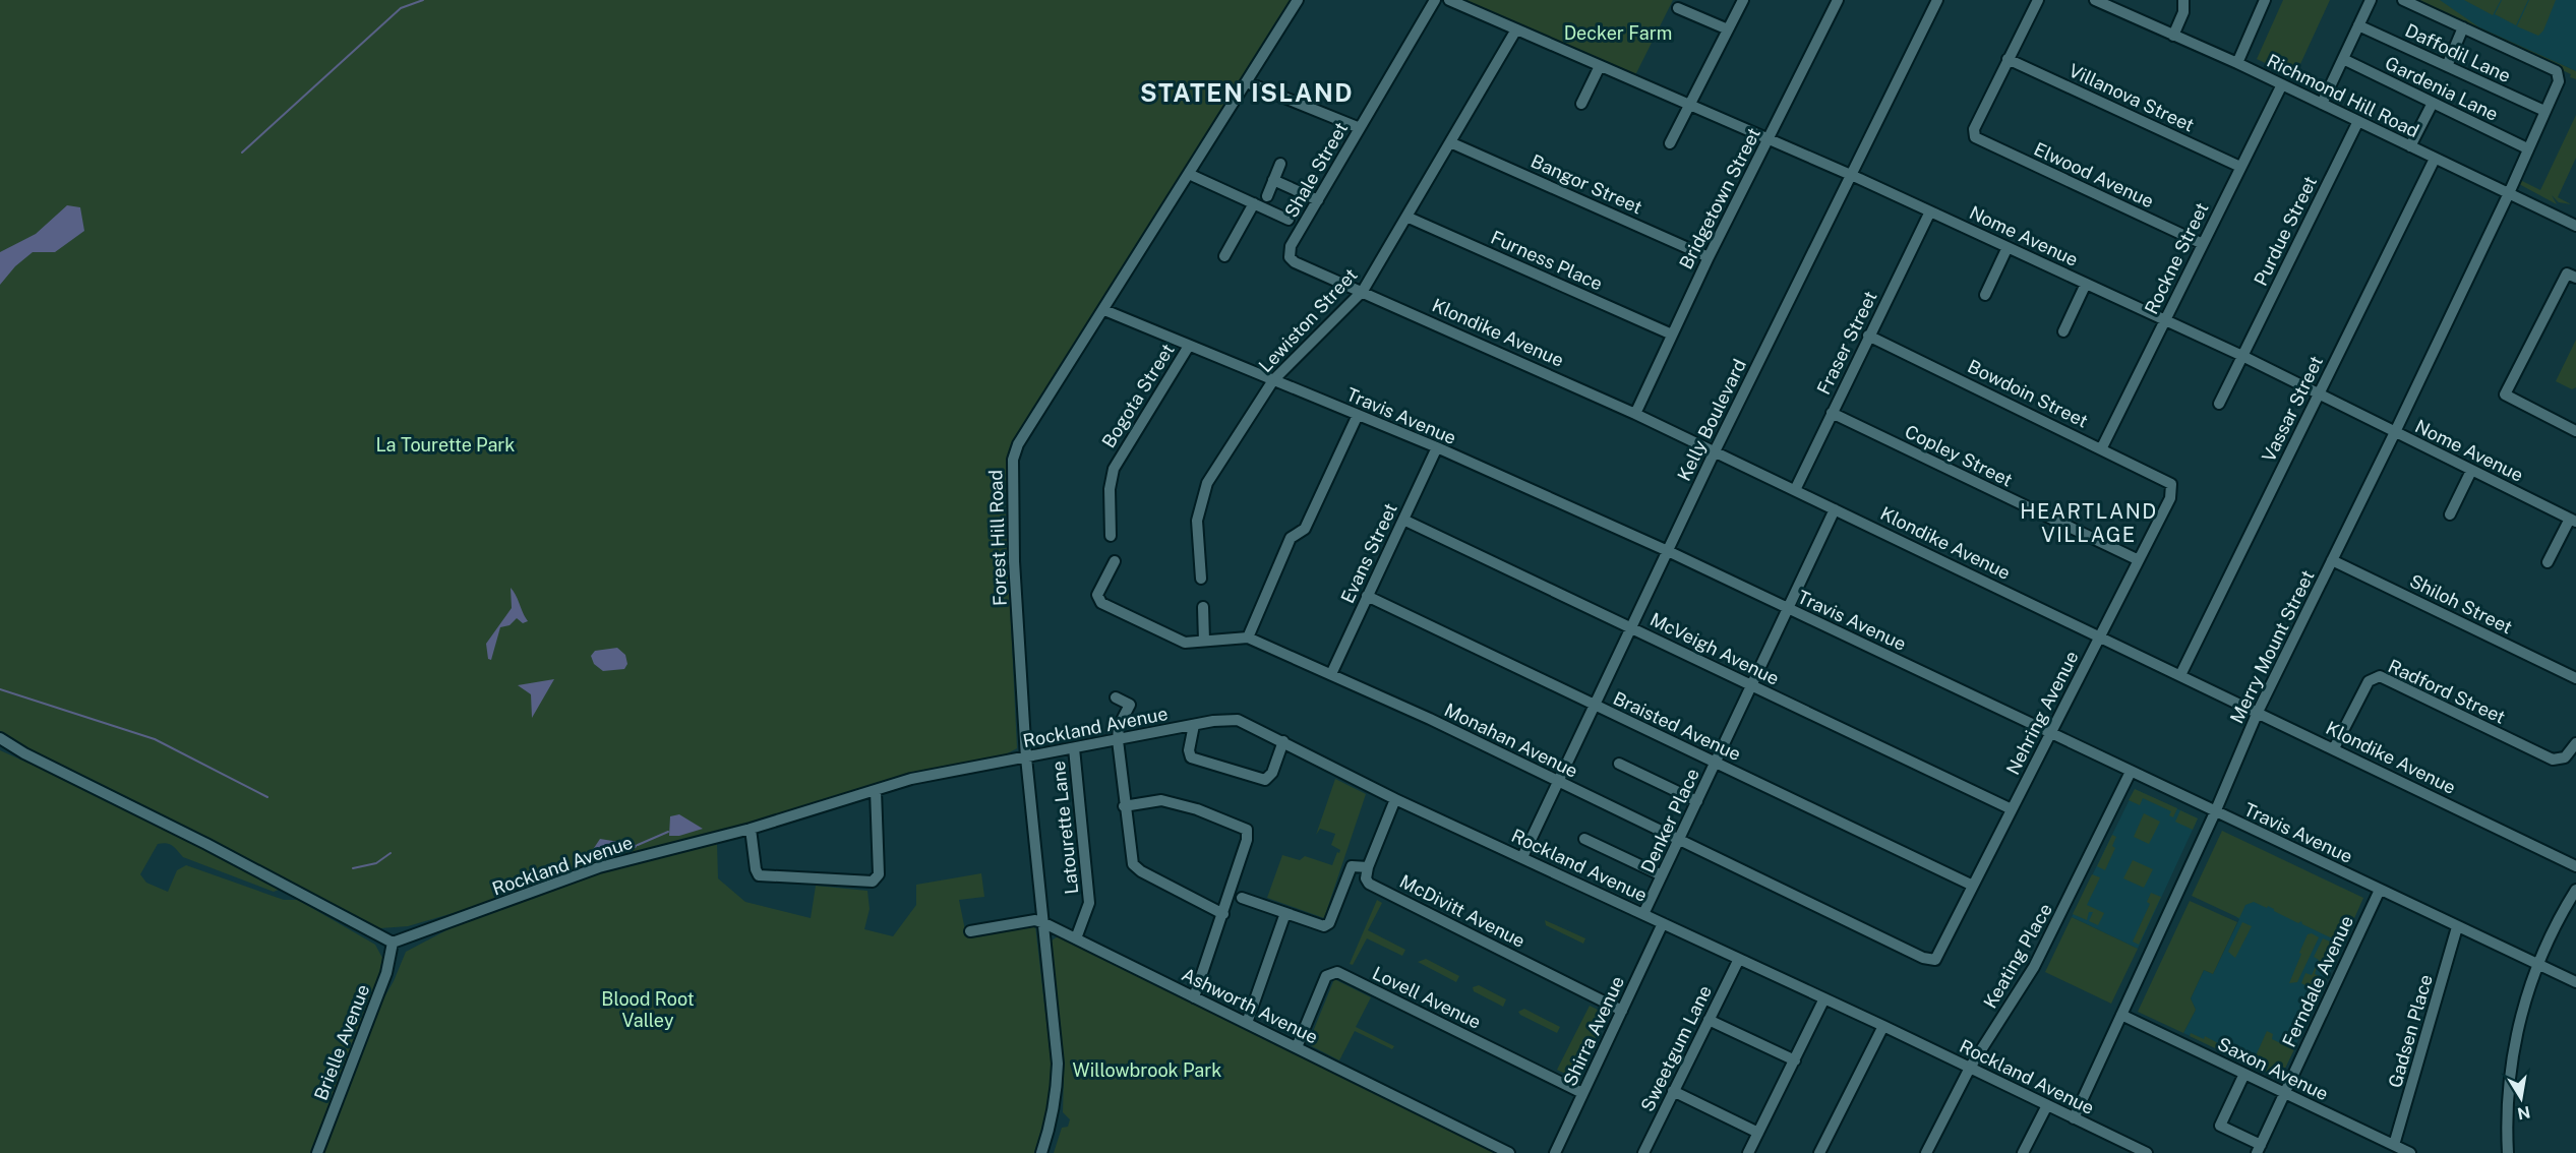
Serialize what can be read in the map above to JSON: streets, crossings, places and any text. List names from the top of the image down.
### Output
{
  "streets": {
    "street": [
      "Daffodil Lane",
      "Gardenia Lane",
      "Richmond Hill Road",
      "Villanova Street",
      "Shale Street",
      "Elwood Avenue",
      "Bangor Street",
      "Bridgetown Street",
      "Purdue Street",
      "Nome Avenue",
      "Rockne Street",
      "Furness Place",
      "Lewiston Street",
      "Klondike Avenue",
      "Fraser Street",
      "Bowdoin Street",
      "Bogota Street",
      "Vassar Street",
      "Travis Avenue",
      "Kelly Boulevard",
      "Copley Street",
      "Forest Hill Road",
      "Evans Street",
      "Shiloh Street",
      "Merry Mount Street",
      "McVeigh Avenue",
      "Radford Street",
      "Nehring Avenue",
      "Braisted Avenue",
      "Rockland Avenue",
      "Monahan Avenue",
      "Denker Place",
      "Latourette Lane",
      "McDivitt Avenue",
      "Keating Place",
      "Ferndale Avenue",
      "Lovell Avenue",
      "Ashworth Avenue",
      "Shirra Avenue",
      "Gadsen Place",
      "Brielle Avenue",
      "Sweetgum Lane",
      "Saxon Avenue"
    ]
  },
  "crossings": [
    ["Daffodil Lane", "Merry Mount Street"],
    ["Gardenia Lane", "Merry Mount Street"],
    ["Richmond Hill Road", "Purdue Street"],
    ["Richmond Hill Road", "Rockne Street"],
    ["Richmond Hill Road", "Vassar Street"],
    ["Richmond Hill Road", "Merry Mount Street"],
    ["Villanova Street", "Elwood Avenue"],
    ["Villanova Street", "Rockne Street"],
    ["Shale Street", "Klondike Avenue"],
    ["Elwood Avenue", "Rockne Street"],
    ["Bangor Street", "Bridgetown Street"],
    ["Bangor Street", "Lewiston Street"],
    ["Bridgetown Street", "Nome Avenue"],
    ["Bridgetown Street", "Furness Place"],
    ["Bridgetown Street", "Klondike Avenue"],
    ["Purdue Street", "Nome Avenue"],
    ["Nome Avenue", "Rockne Street"],
    ["Nome Avenue", "Lewiston Street"],
    ["Nome Avenue", "Fraser Street"],
    ["Nome Avenue", "Vassar Street"],
    ["Nome Avenue", "Kelly Boulevard"],
    ["Nome Avenue", "Merry Mount Street"],
    ["Rockne Street", "Bowdoin Street"],
    ["Furness Place", "Lewiston Street"],
    ["Lewiston Street", "Klondike Avenue"],
    ["Lewiston Street", "Travis Avenue"],
    ["Klondike Avenue", "Fraser Street"],
    ["Klondike Avenue", "Vassar Street"],
    ["Klondike Avenue", "Kelly Boulevard"],
    ["Klondike Avenue", "Merry Mount Street"],
    ["Klondike Avenue", "Radford Street"],
    ["Klondike Avenue", "Nehring Avenue"],
    ["Klondike Avenue", "Denker Place"],
    ["Fraser Street", "Bowdoin Street"],
    ["Fraser Street", "Copley Street"],
    ["Bowdoin Street", "Nehring Avenue"],
    ["Bogota Street", "Travis Avenue"],
    ["Travis Avenue", "Kelly Boulevard"],
    ["Travis Avenue", "Forest Hill Road"],
    ["Travis Avenue", "Evans Street"],
    ["Travis Avenue", "Merry Mount Street"],
    ["Travis Avenue", "Nehring Avenue"],
    ["Travis Avenue", "Denker Place"],
    ["Travis Avenue", "Keating Place"],
    ["Travis Avenue", "Ferndale Avenue"],
    ["Travis Avenue", "Gadsen Place"],
    ["Kelly Boulevard", "McVeigh Avenue"],
    ["Kelly Boulevard", "Braisted Avenue"],
    ["Kelly Boulevard", "Rockland Avenue"],
    ["Kelly Boulevard", "Monahan Avenue"],
    ["Copley Street", "Nehring Avenue"],
    ["Forest Hill Road", "Rockland Avenue"],
    ["Forest Hill Road", "Ashworth Avenue"],
    ["Evans Street", "McVeigh Avenue"],
    ["Evans Street", "Braisted Avenue"],
    ["Evans Street", "Monahan Avenue"],
    ["Shiloh Street", "Merry Mount Street"],
    ["Merry Mount Street", "Rockland Avenue"],
    ["Merry Mount Street", "Saxon Avenue"],
    ["McVeigh Avenue", "Nehring Avenue"],
    ["McVeigh Avenue", "Denker Place"],
    ["Nehring Avenue", "Braisted Avenue"],
    ["Nehring Avenue", "Monahan Avenue"],
    ["Braisted Avenue", "Denker Place"],
    ["Rockland Avenue", "Denker Place"],
    ["Rockland Avenue", "Latourette Lane"],
    ["Rockland Avenue", "Keating Place"],
    ["Rockland Avenue", "Shirra Avenue"],
    ["Rockland Avenue", "Brielle Avenue"],
    ["Rockland Avenue", "Sweetgum Lane"],
    ["Monahan Avenue", "Denker Place"],
    ["Latourette Lane", "Ashworth Avenue"],
    ["McDivitt Avenue", "Shirra Avenue"],
    ["Ferndale Avenue", "Saxon Avenue"],
    ["Lovell Avenue", "Ashworth Avenue"],
    ["Lovell Avenue", "Shirra Avenue"],
    ["Gadsen Place", "Saxon Avenue"]
  ],
  "districts": ["STATEN ISLAND", "HEARTLAND VILLAGE"],
  "parks": [
    "Decker Farm",
    "La Tourette Park",
    "Blood Root Valley",
    "Willowbrook Park"
  ],
  "north": "bottom"
}
